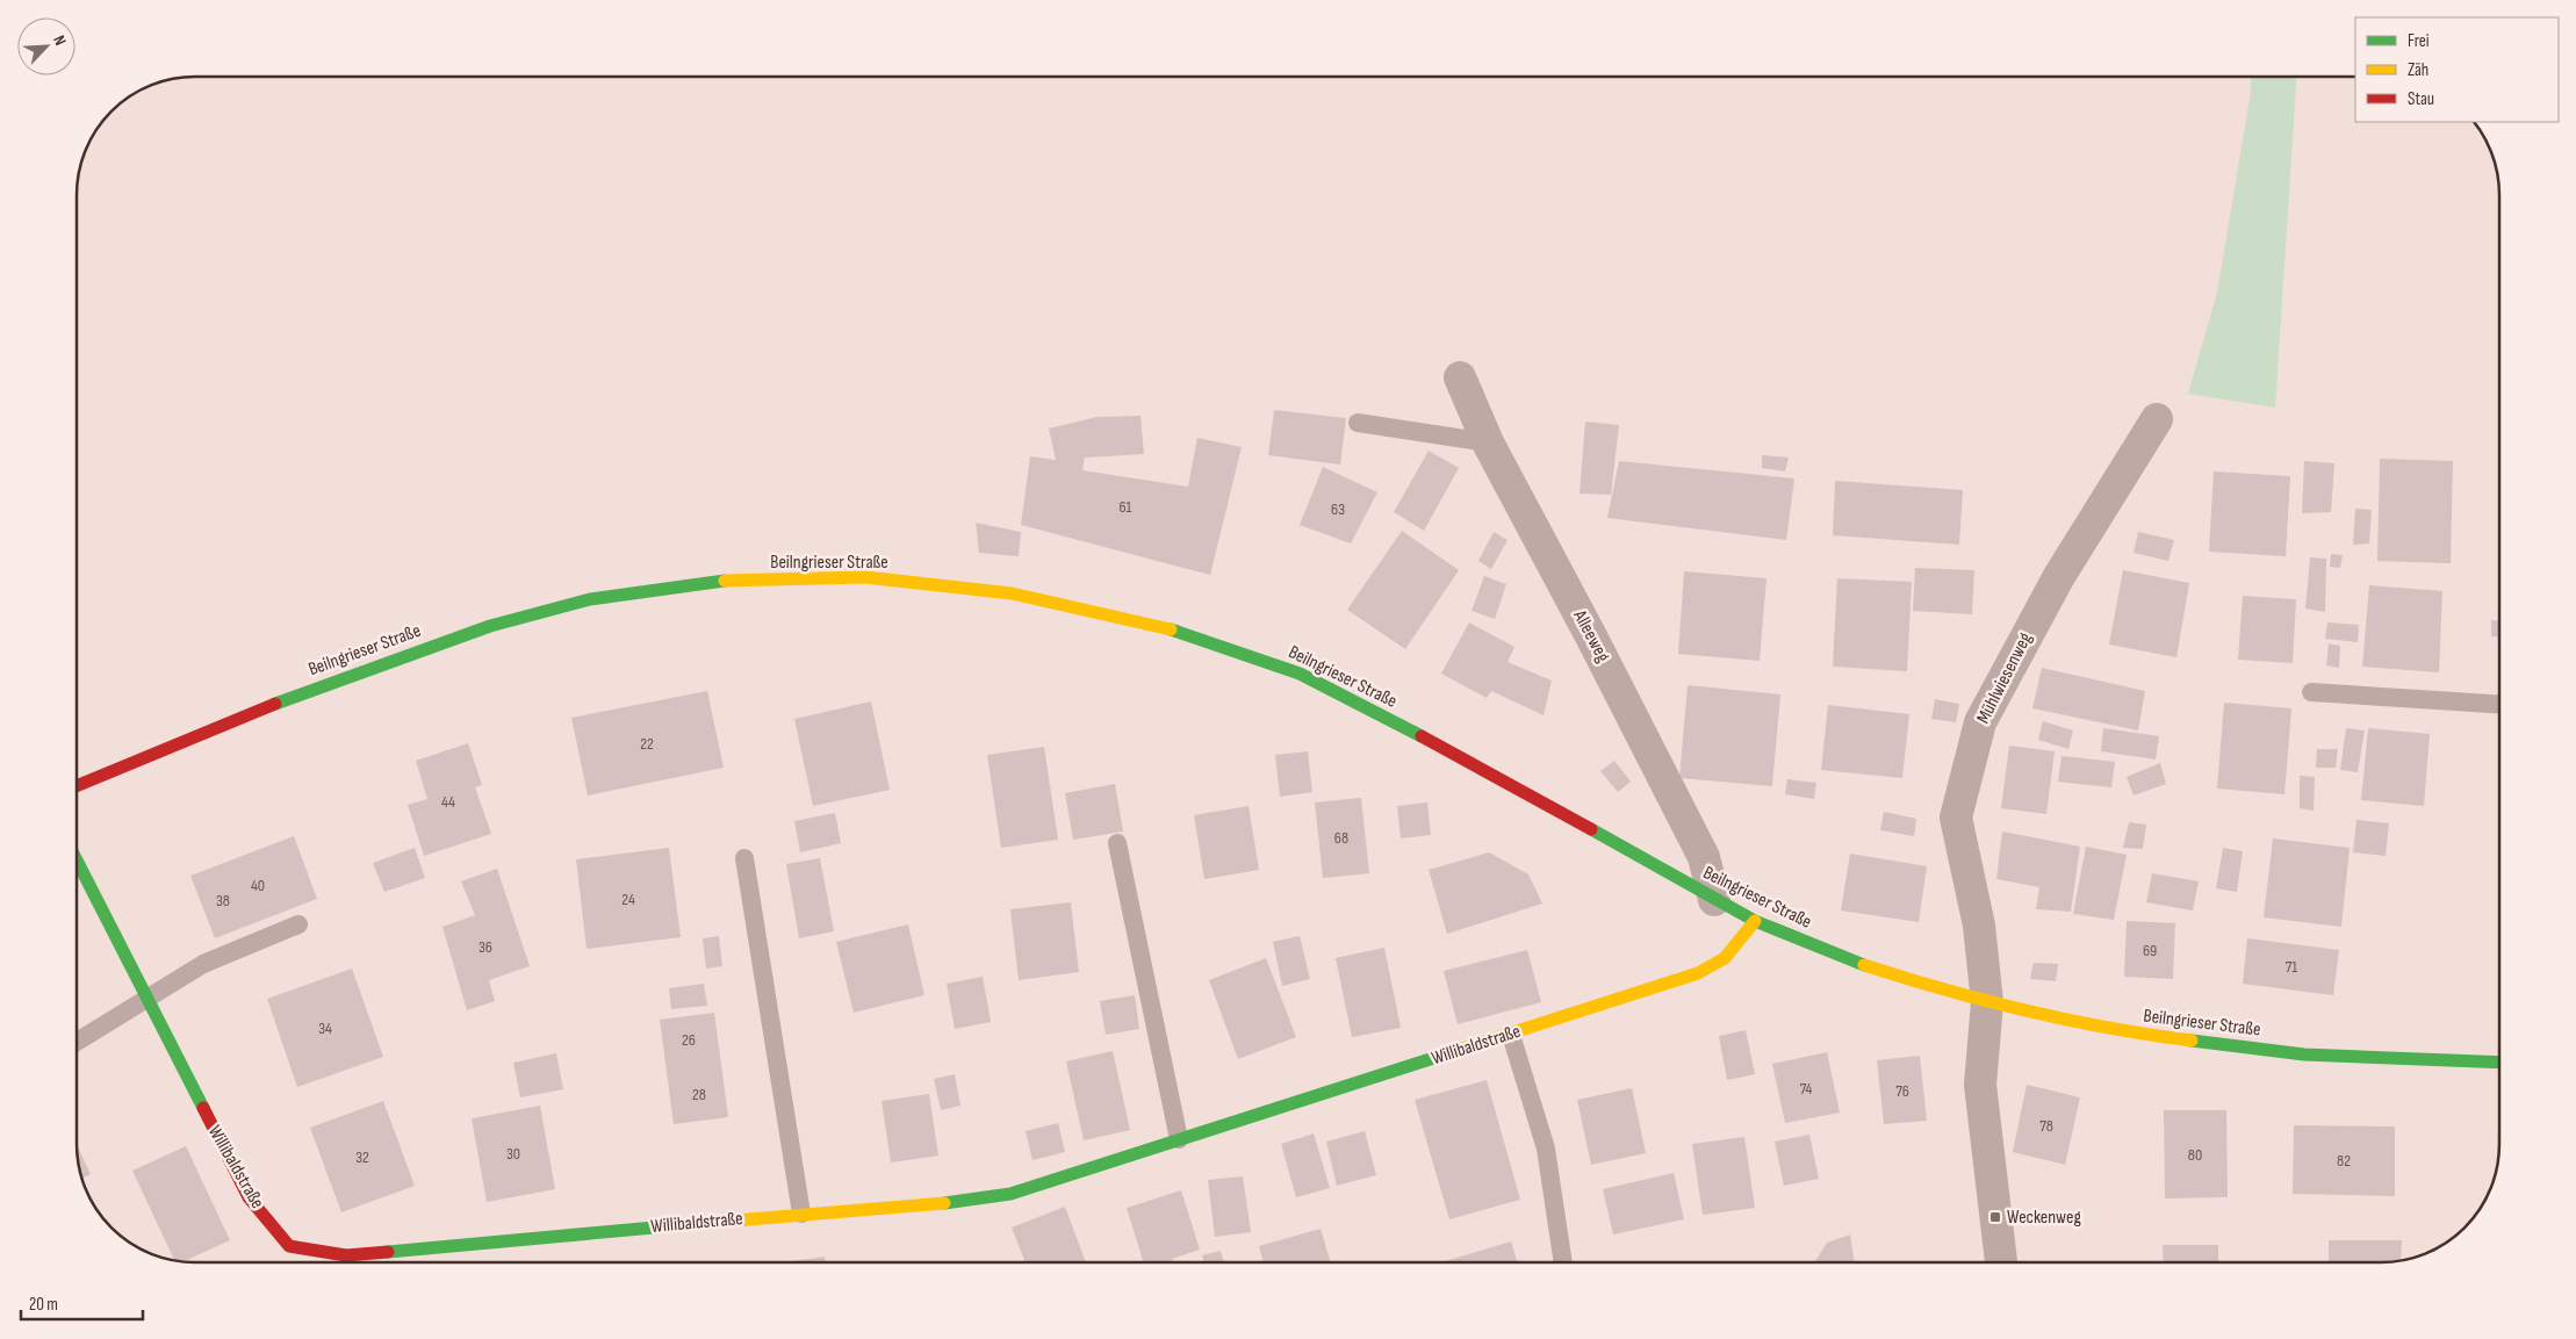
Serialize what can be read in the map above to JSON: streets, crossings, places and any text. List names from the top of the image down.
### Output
{
  "streets": {
    "main road": ["Beilngrieser Straße", "Willibaldstraße"],
    "street": ["Alleeweg", "Mühlwiesenweg"]
  },
  "crossings": [
    ["Beilngrieser Straße", "Alleeweg"],
    ["Beilngrieser Straße", "Mühlwiesenweg"],
    ["Beilngrieser Straße", "Willibaldstraße"]
  ],
  "places": {
    "transit": ["Weckenweg"]
  },
  "house_numbers": [
    "61",
    "63",
    "22",
    "44",
    "68",
    "40",
    "24",
    "38",
    "36",
    "69",
    "71",
    "34",
    "26",
    "74",
    "76",
    "28",
    "78",
    "30",
    "80",
    "32",
    "82"
  ],
  "legend": ["Frei", "Zäh", "Stau"],
  "scale_bar": "20 m",
  "north": "top right"
}
